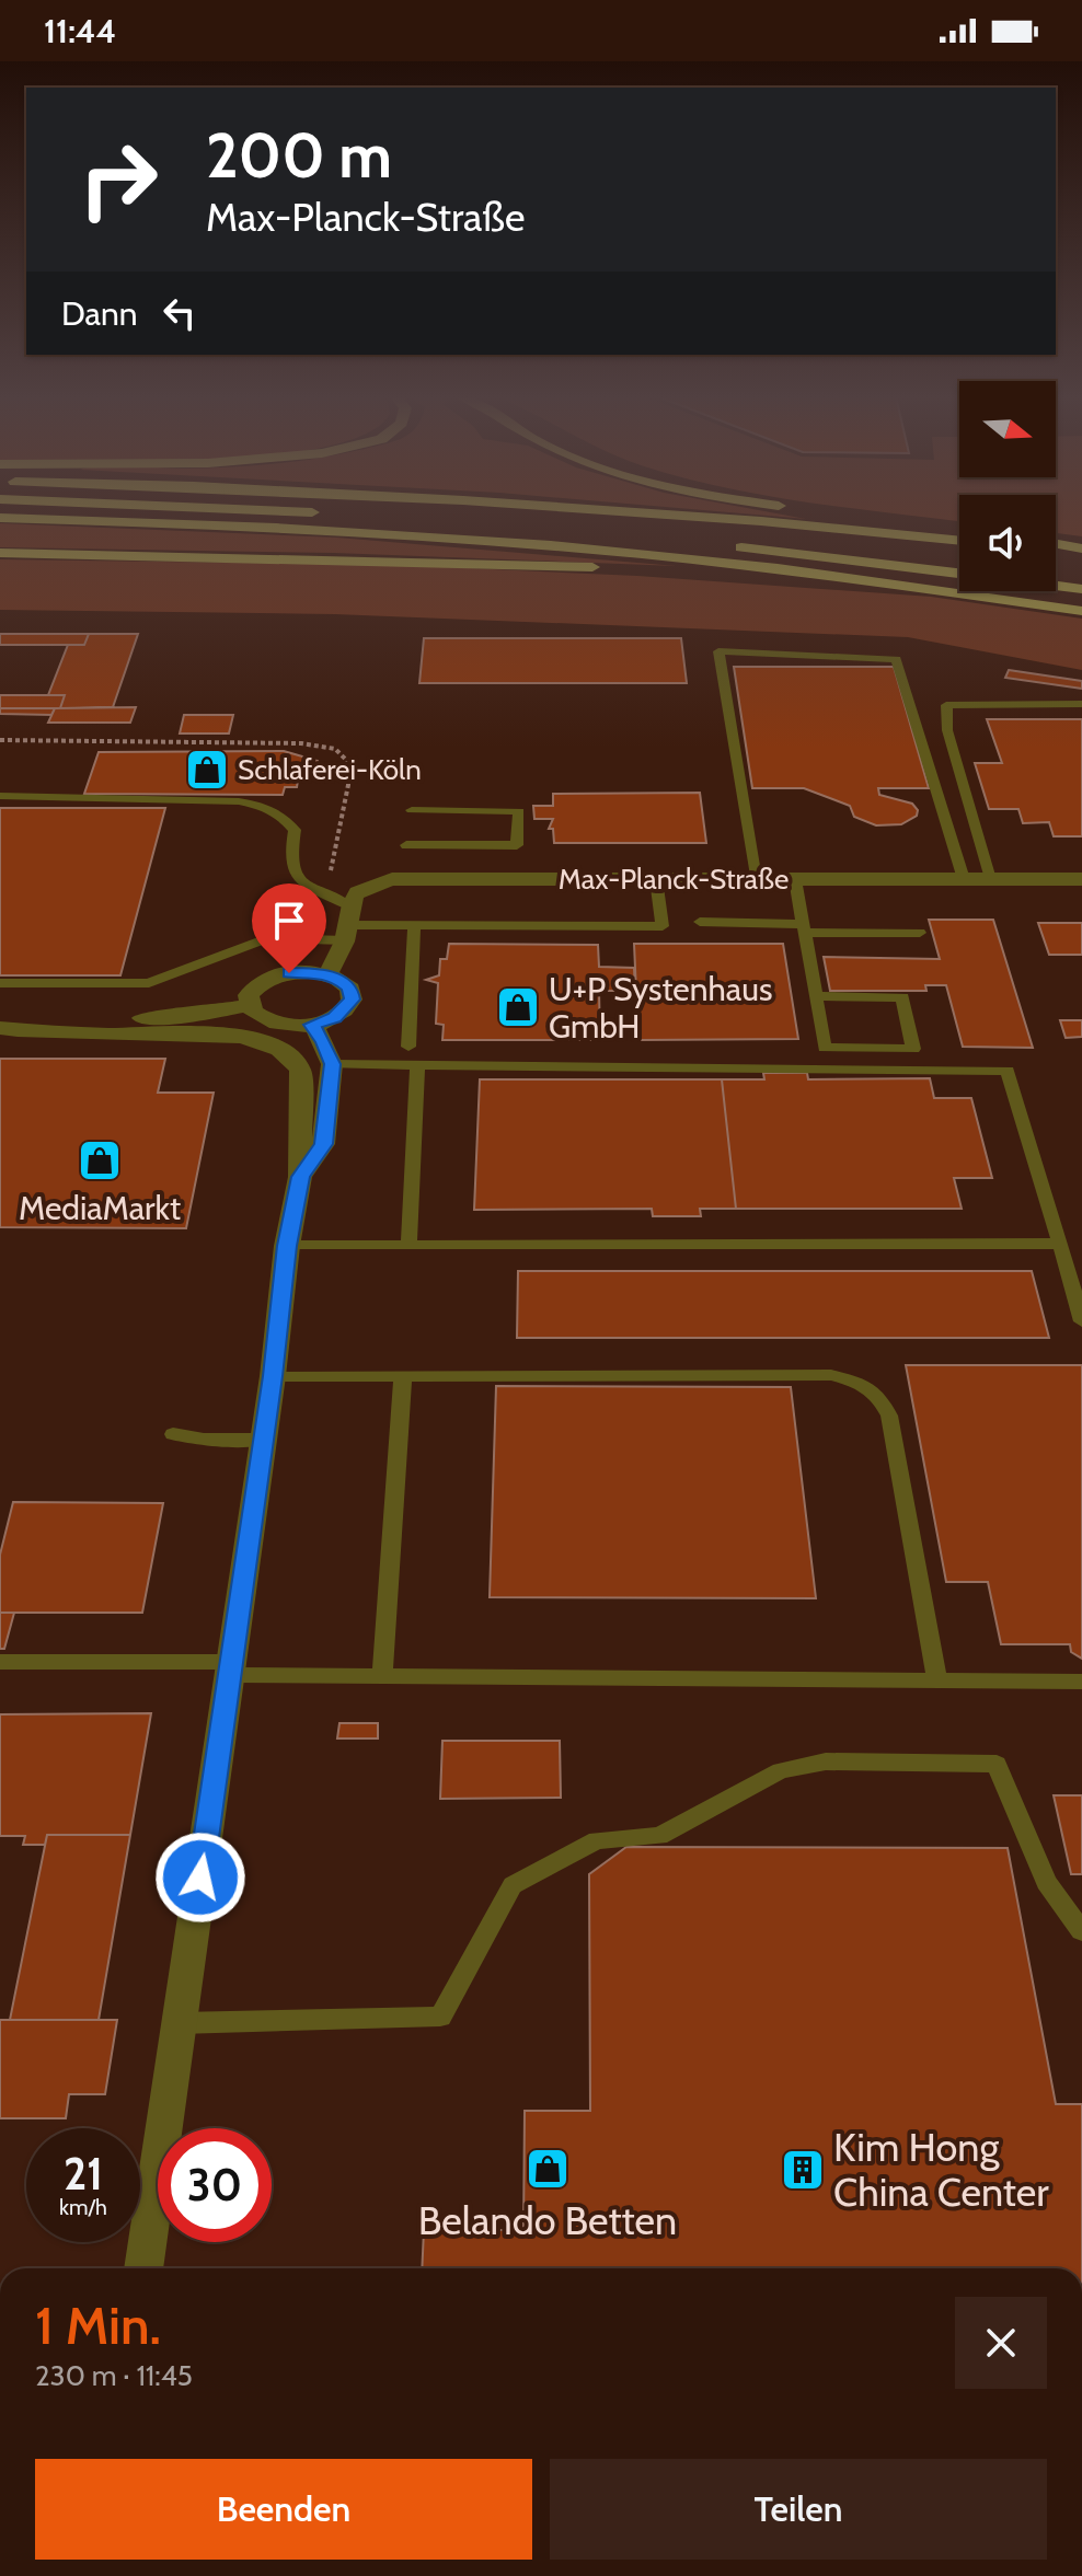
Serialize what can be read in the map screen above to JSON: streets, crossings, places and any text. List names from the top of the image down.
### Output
{
  "streets": {
    "street": ["Max-Planck-Straße"]
  },
  "places": {
    "shop": [
      "Schlaferei-Köln",
      "U+P Systenhaus GmbH",
      "MediaMarkt",
      "Belando Betten"
    ],
    "building": ["Kim Hong China Center"]
  },
  "north": "right",
  "page": {
    "status": "11:44",
    "turn": ["200 m", "Max-Planck-Straße"],
    "then": "Dann",
    "speed": "21 km/h",
    "limit": "30",
    "heading": ["1 Min.", "230 m · 11:45"],
    "buttons": ["Beenden", "Teilen"]
  }
}
